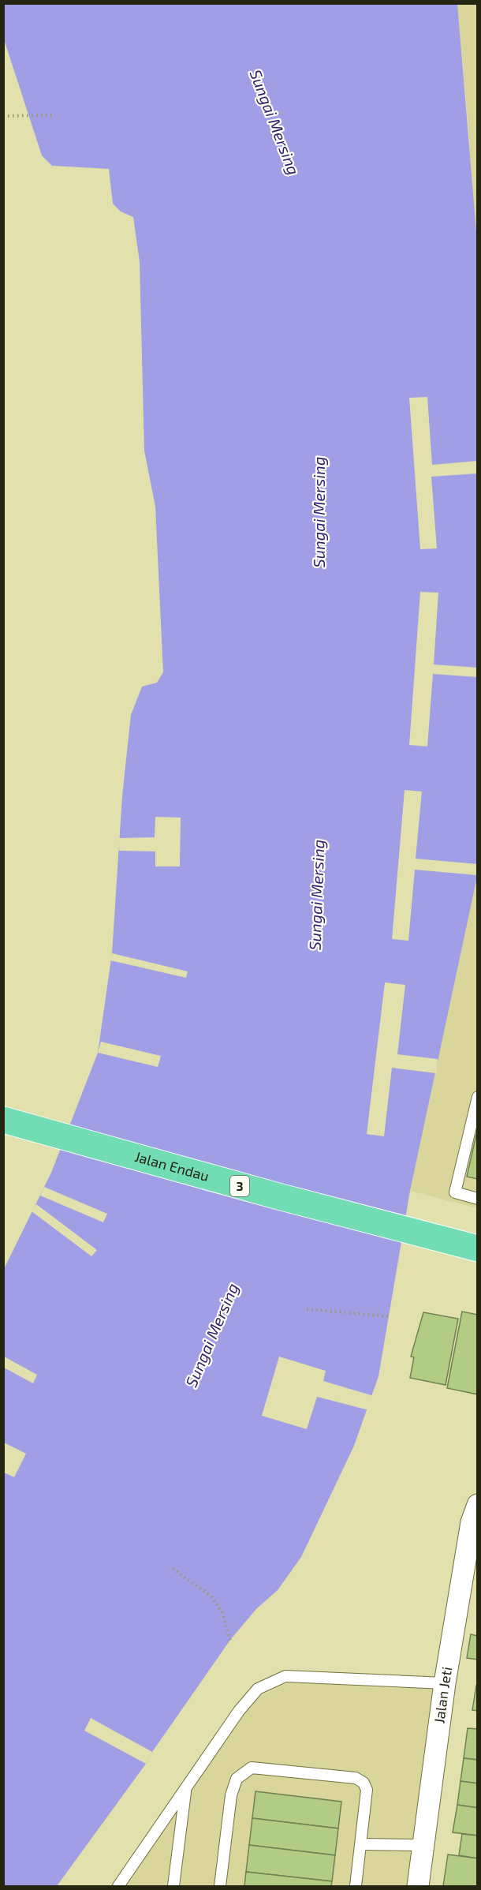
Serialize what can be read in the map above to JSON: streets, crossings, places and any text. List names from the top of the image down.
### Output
{
  "streets": {
    "highway": ["Jalan Endau", "3"],
    "street": ["Jalan Jeti"]
  },
  "water": ["Sungai Mersing"]
}
